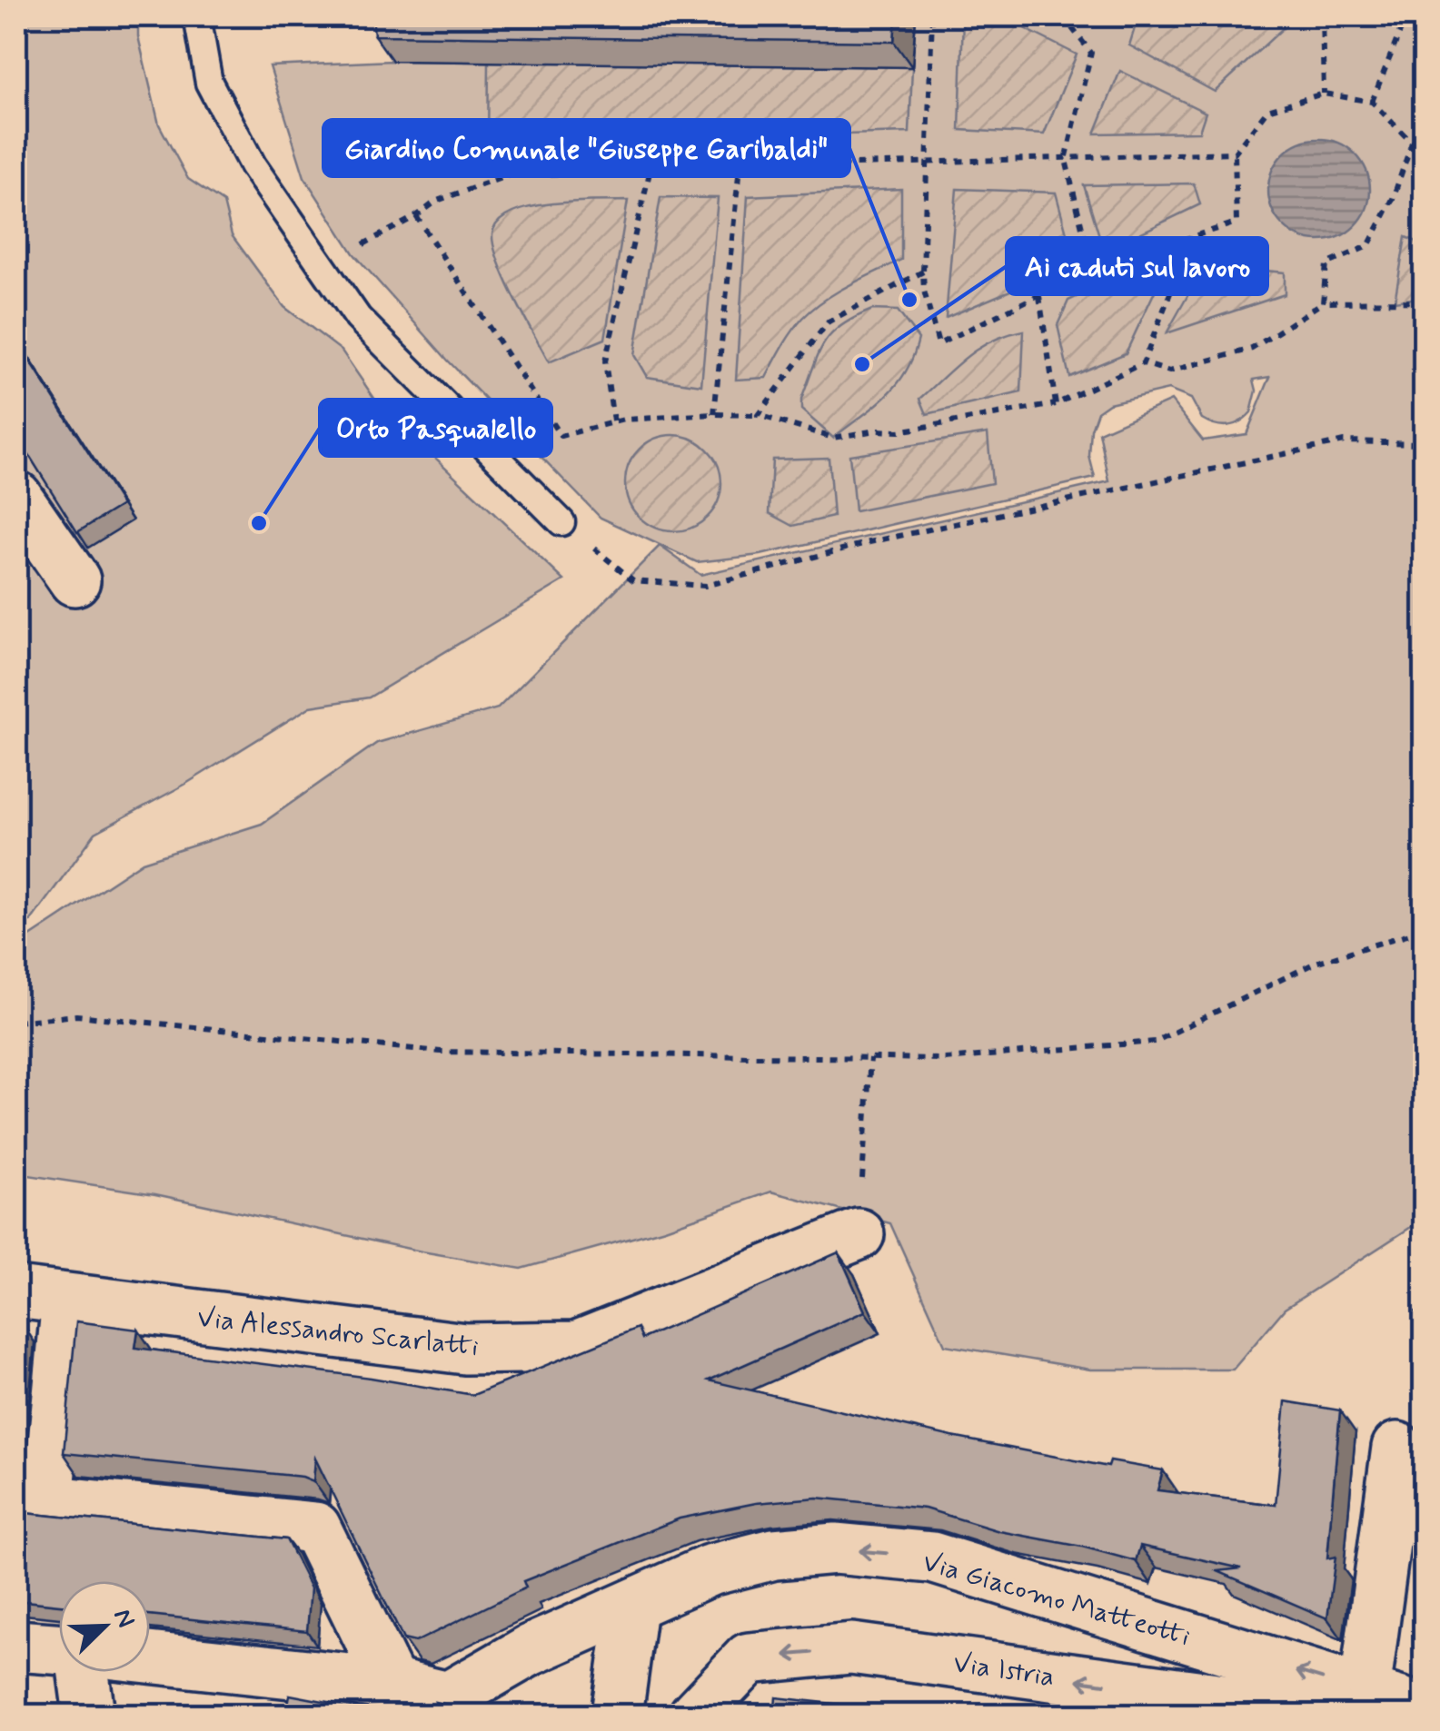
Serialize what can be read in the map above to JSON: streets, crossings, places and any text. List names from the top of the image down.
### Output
{
  "streets": {
    "street": ["Via Alessandro Scarlatti", "Via Giacomo Matteotti", "Via Istria"]
  },
  "crossings": [
    ["Via Giacomo Matteotti", "Via Istria"]
  ],
  "one_way": ["Via Giacomo Matteotti", "Via Istria"],
  "places": ["Giardino Comunale \"Giuseppe Garibaldi\"", "Ai caduti sul lavoro", "Orto Pasqualello"],
  "north": "top right"
}
